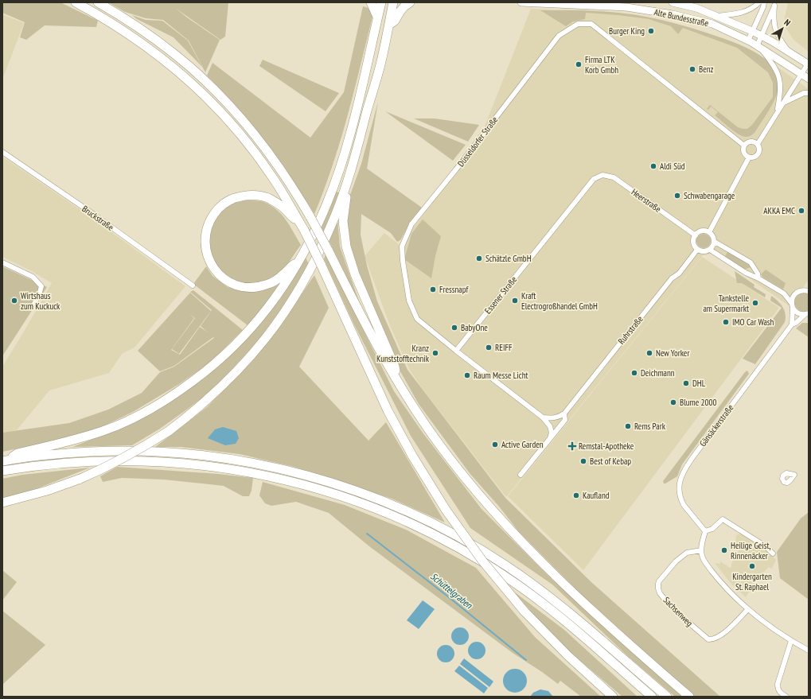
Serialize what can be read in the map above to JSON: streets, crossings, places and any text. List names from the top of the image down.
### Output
{
  "streets": {
    "main road": ["Alte Bundesstraße"],
    "street": [
      "Düsseldorfer Straße",
      "Heerstraße",
      "Bruckstraße",
      "Essener Straße",
      "Ruhrstraße",
      "Gänsäckerstraße",
      "Sachsenweg"
    ]
  },
  "crossings": [
    ["Düsseldorfer Straße", "Essener Straße"],
    ["Heerstraße", "Essener Straße"],
    ["Heerstraße", "Ruhrstraße"]
  ],
  "water": ["Schüttelgraben"],
  "places": {
    "other": [
      "Burger King",
      "Firma LTK Korb Gmbh",
      "Benz",
      "Aldi Süd",
      "Schwabengarage",
      "AKKA EMC",
      "Schätzle GmbH",
      "Fressnapf",
      "Wirtshaus zum Kuckuck",
      "Kraft Electrogroßhandel GmbH",
      "Tankstelle am Supermarkt",
      "IMO Car Wash",
      "BabyOne",
      "REIFF",
      "Kranz Kunststofftechnik",
      "New Yorker",
      "Deichmann",
      "Raum Messe Licht",
      "DHL",
      "Blume 2000",
      "Rems Park",
      "Active Garden",
      "Best of Kebap",
      "Kaufland",
      "Heilige Geist, Rinnenäcker",
      "Kindergarten St. Raphael"
    ],
    "health": ["Remstal-Apotheke"]
  },
  "north": "top right"
}
